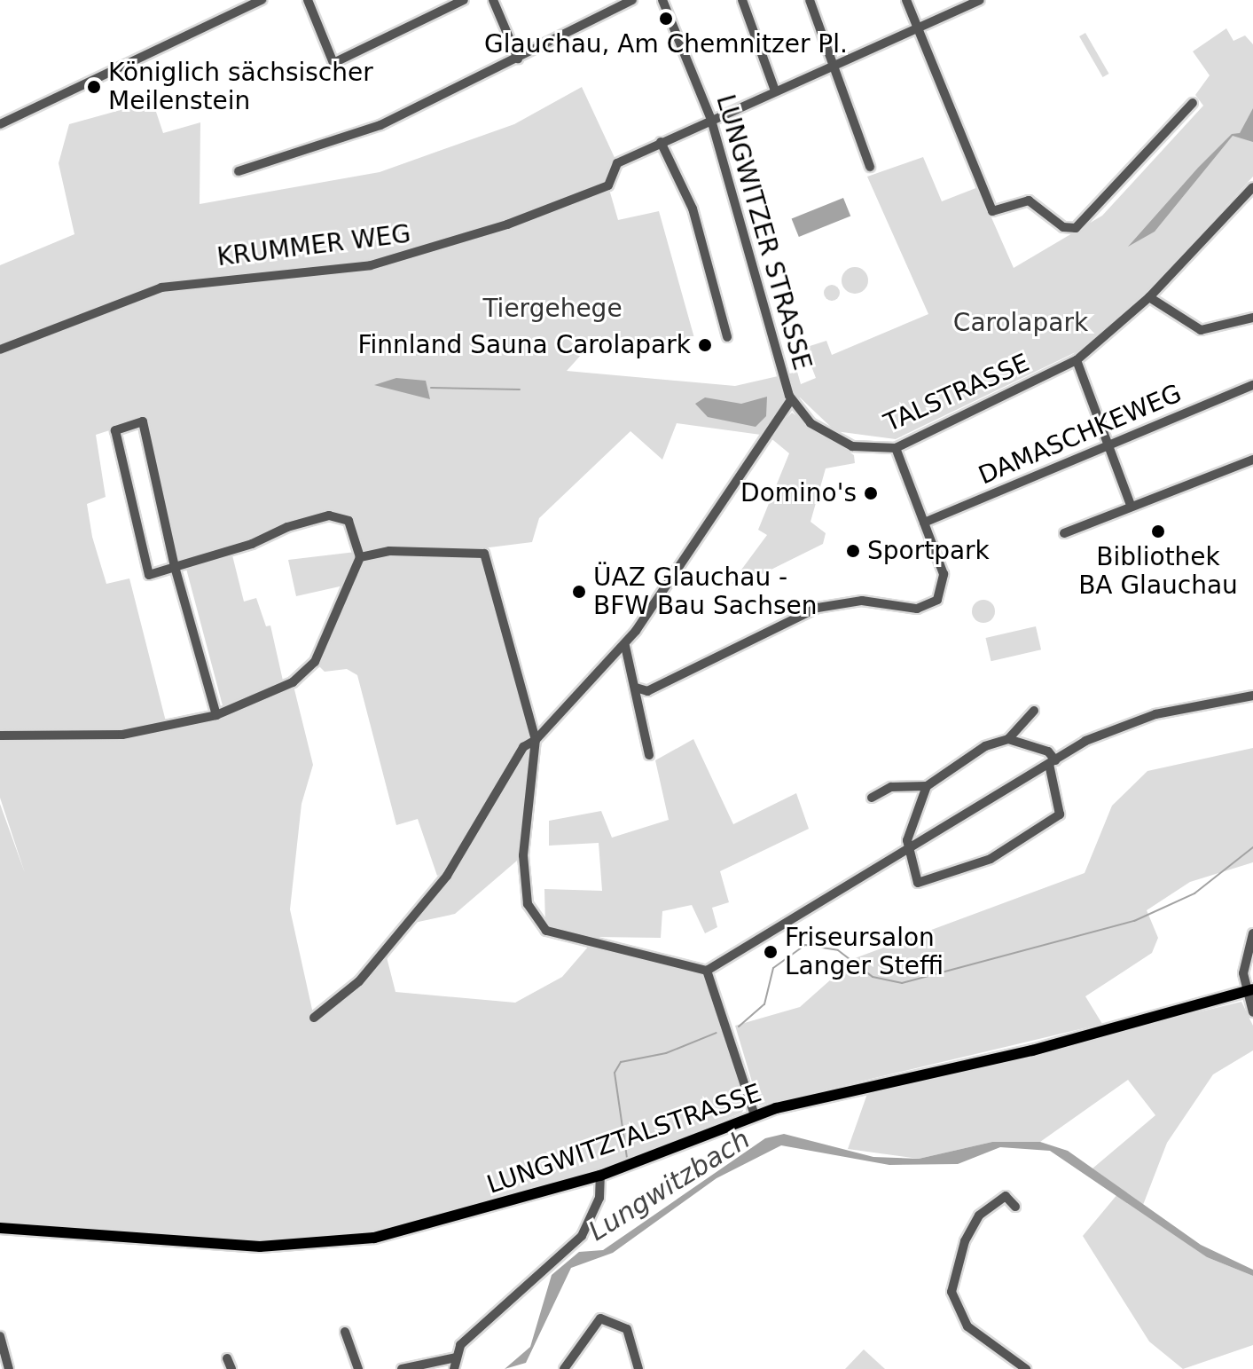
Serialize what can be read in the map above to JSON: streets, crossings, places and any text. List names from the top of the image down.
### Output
{
  "streets": {
    "main road": ["LUNGWITZTALSTRASSE"],
    "street": [
      "LUNGWITZER STRASSE",
      "KRUMMER WEG",
      "TALSTRASSE",
      "DAMASCHKEWEG"
    ]
  },
  "crossings": [
    ["LUNGWITZER STRASSE", "TALSTRASSE"]
  ],
  "water": ["Lungwitzbach"],
  "parks": ["Tiergehege", "Carolapark"],
  "places": [
    "Glauchau, Am Chemnitzer Pl.",
    "Königlich sächsischer Meilenstein",
    "Finnland Sauna Carolapark",
    "Domino's",
    "Bibliothek BA Glauchau",
    "Sportpark",
    "ÜAZ Glauchau - BFW Bau Sachsen",
    "Friseursalon Langer Steffi"
  ]
}
